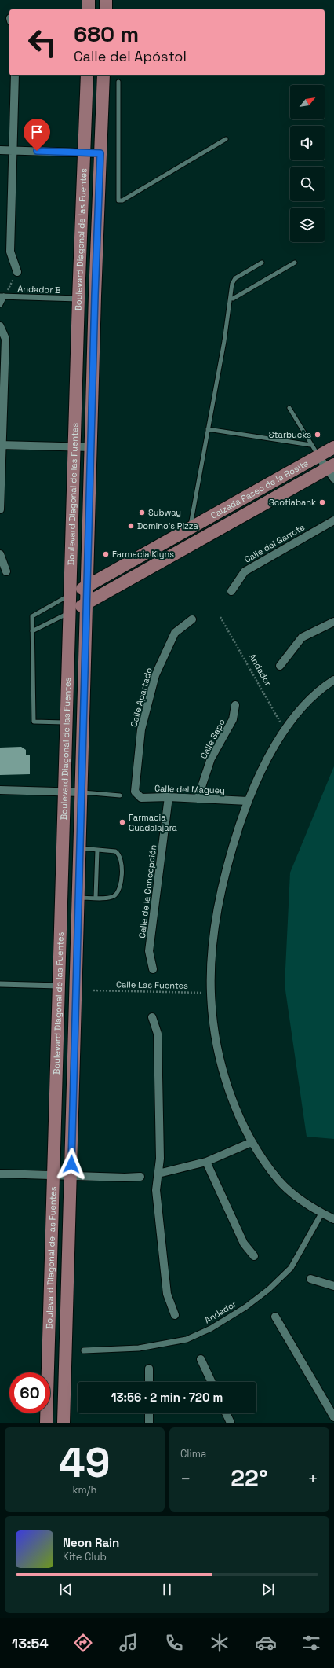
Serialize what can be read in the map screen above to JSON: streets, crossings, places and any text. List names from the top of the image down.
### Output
{
  "streets": {
    "main road": ["Boulevard Diagonal de las Fuentes", "Calzada Paseo de la Rosita"],
    "street": [
      "Andador B",
      "Calle del Garrote",
      "Andador",
      "Calle Apartado",
      "Calle Sapo",
      "Calle del Maguey",
      "Calle de la Concepción"
    ],
    "path": ["Calle Las Fuentes"]
  },
  "crossings": [
    ["Boulevard Diagonal de las Fuentes", "Andador B"],
    ["Boulevard Diagonal de las Fuentes", "Calzada Paseo de la Rosita"],
    ["Calle Apartado", "Calle del Maguey"],
    ["Calle Sapo", "Calle del Maguey"],
    ["Calle del Maguey", "Calle de la Concepción"]
  ],
  "places": [
    "Starbucks",
    "Scotiabank",
    "Subway",
    "Domino's Pizza",
    "Farmacia Klyns",
    "Farmacia Guadalajara"
  ],
  "north": "top right",
  "page": {
    "turn": ["680 m", "Calle del Apóstol"],
    "limit": "60",
    "trip": "13:56 · 2 min · 720 m",
    "tile": [
      ["49", "km/h"],
      "Clima"
    ],
    "heat": ["−", "22°", "+"],
    "song": ["Neon Rain", "Kite Club"],
    "tabs": "13:54"
  }
}
